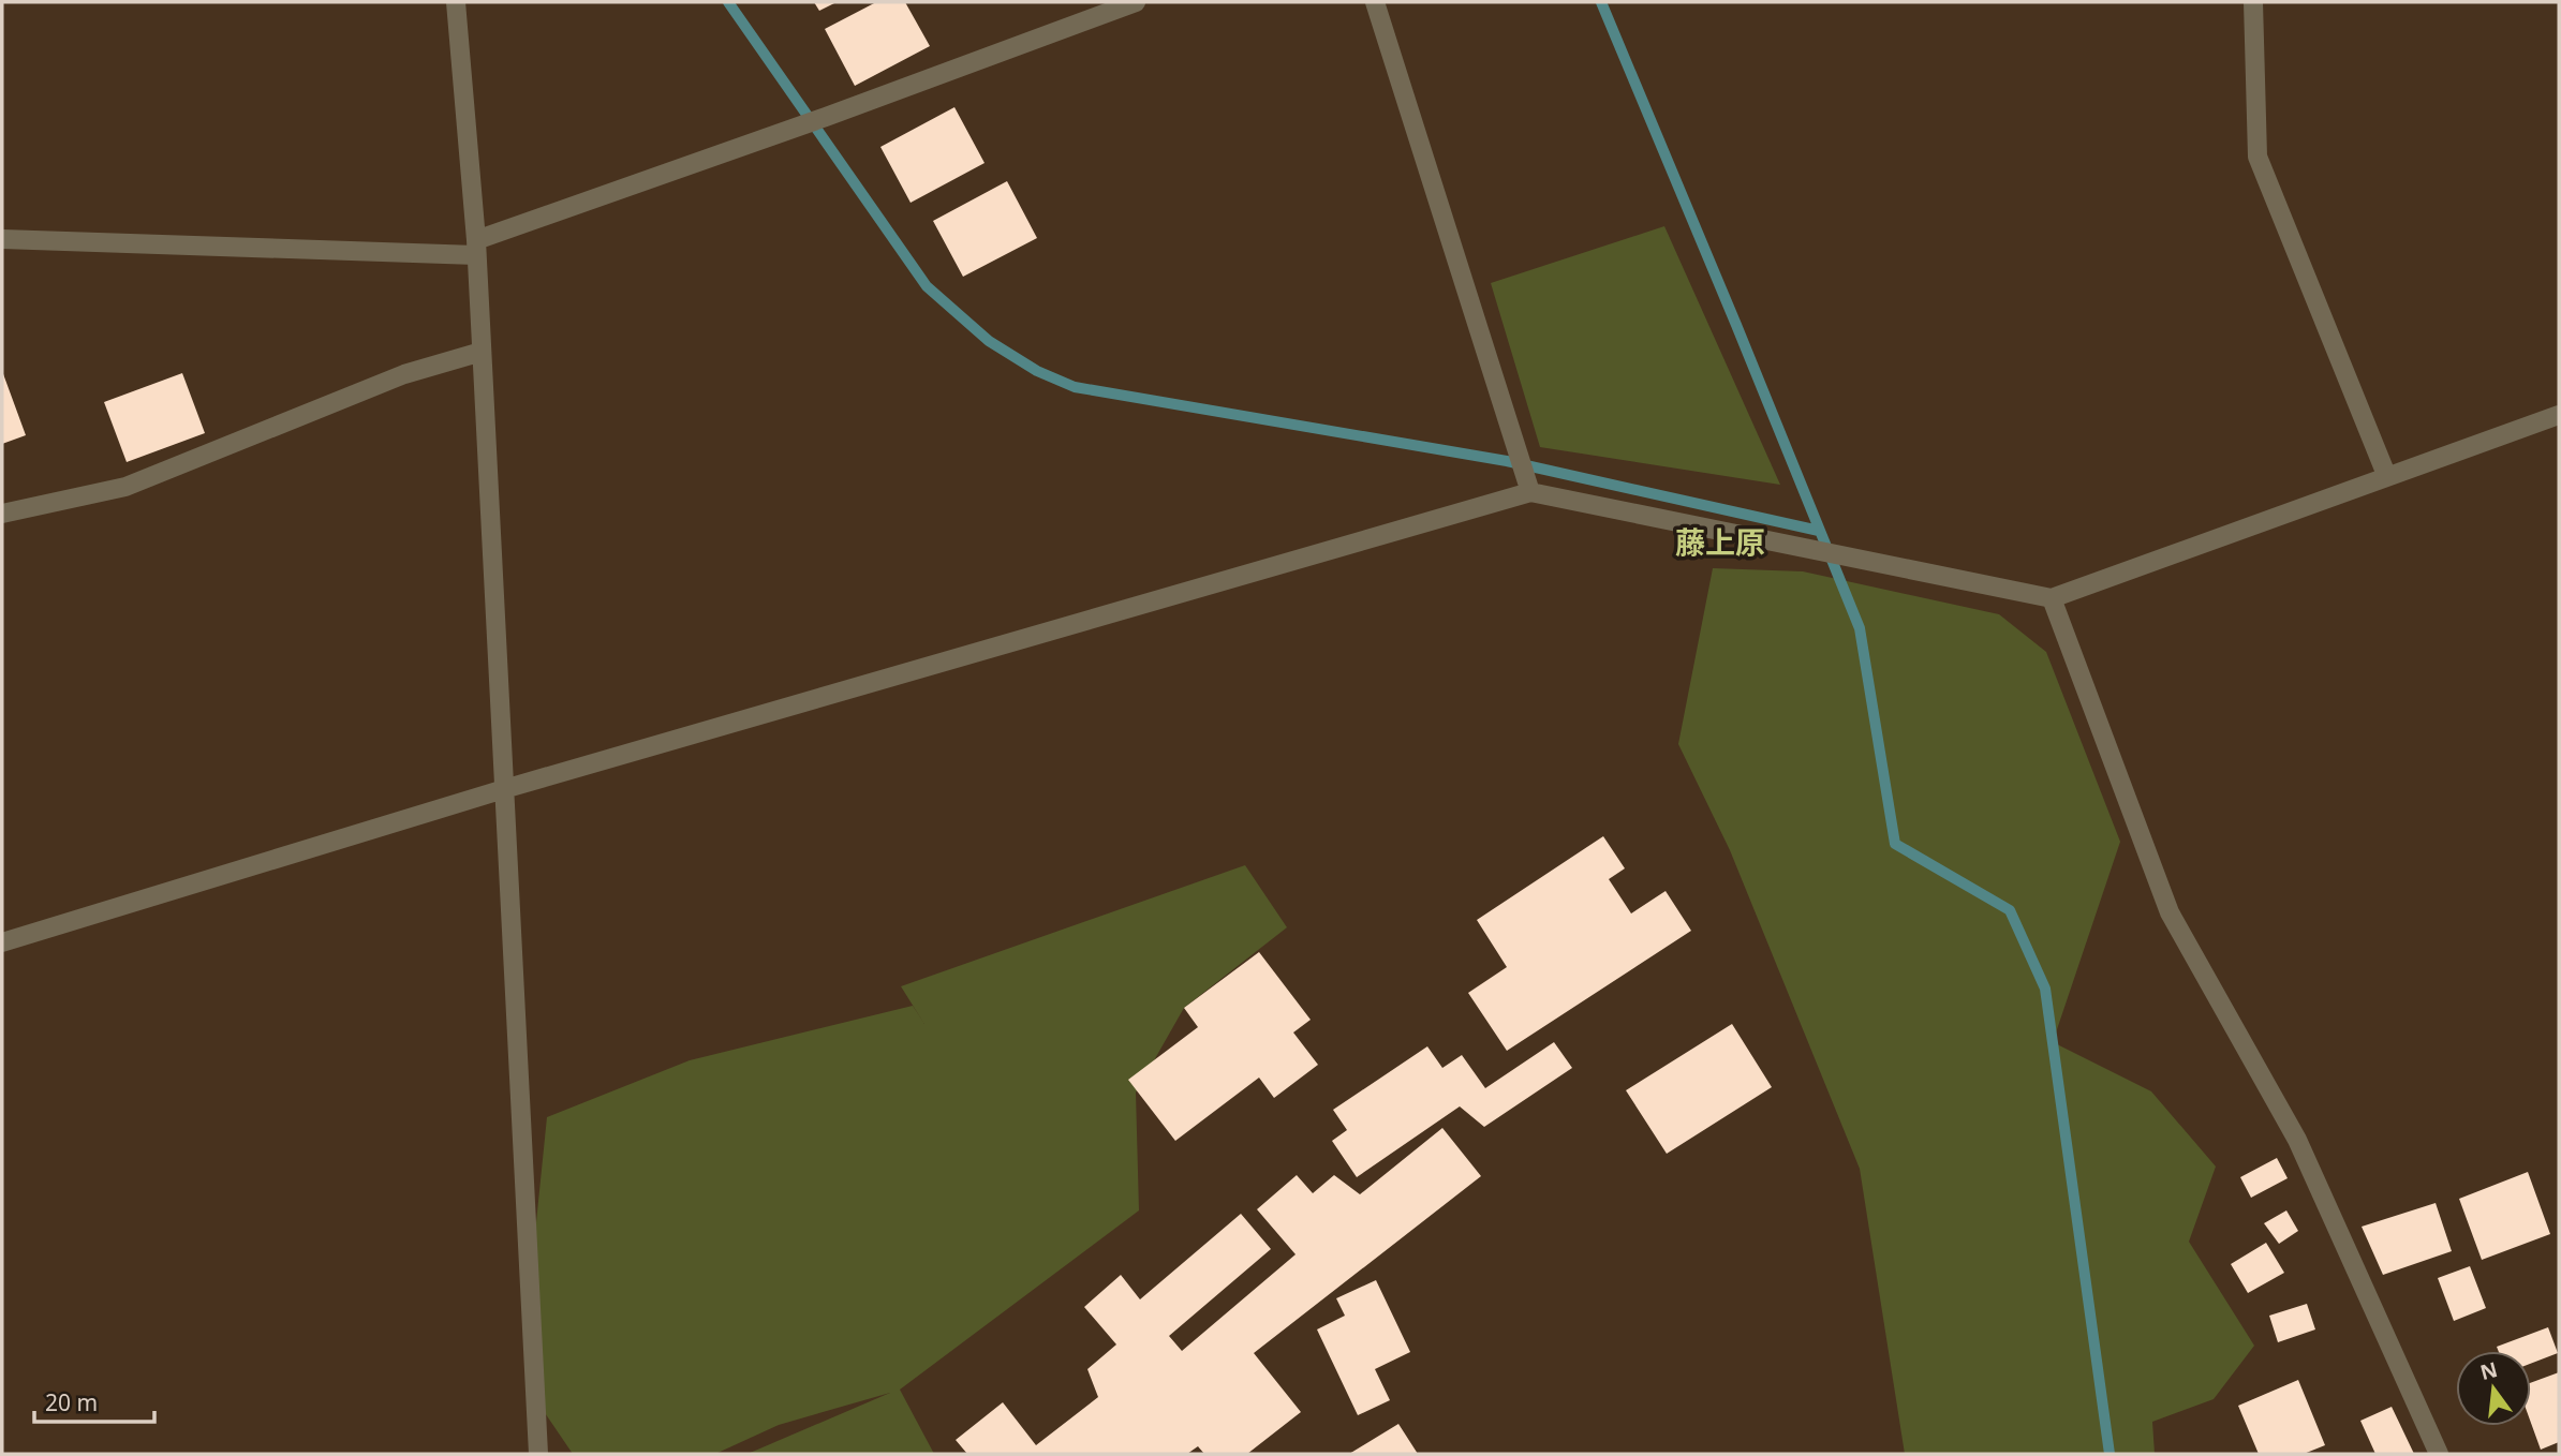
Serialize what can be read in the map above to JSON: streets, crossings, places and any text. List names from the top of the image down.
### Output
{
  "districts": ["藤上原"],
  "scale_bar": "20 m",
  "north": "top"
}
